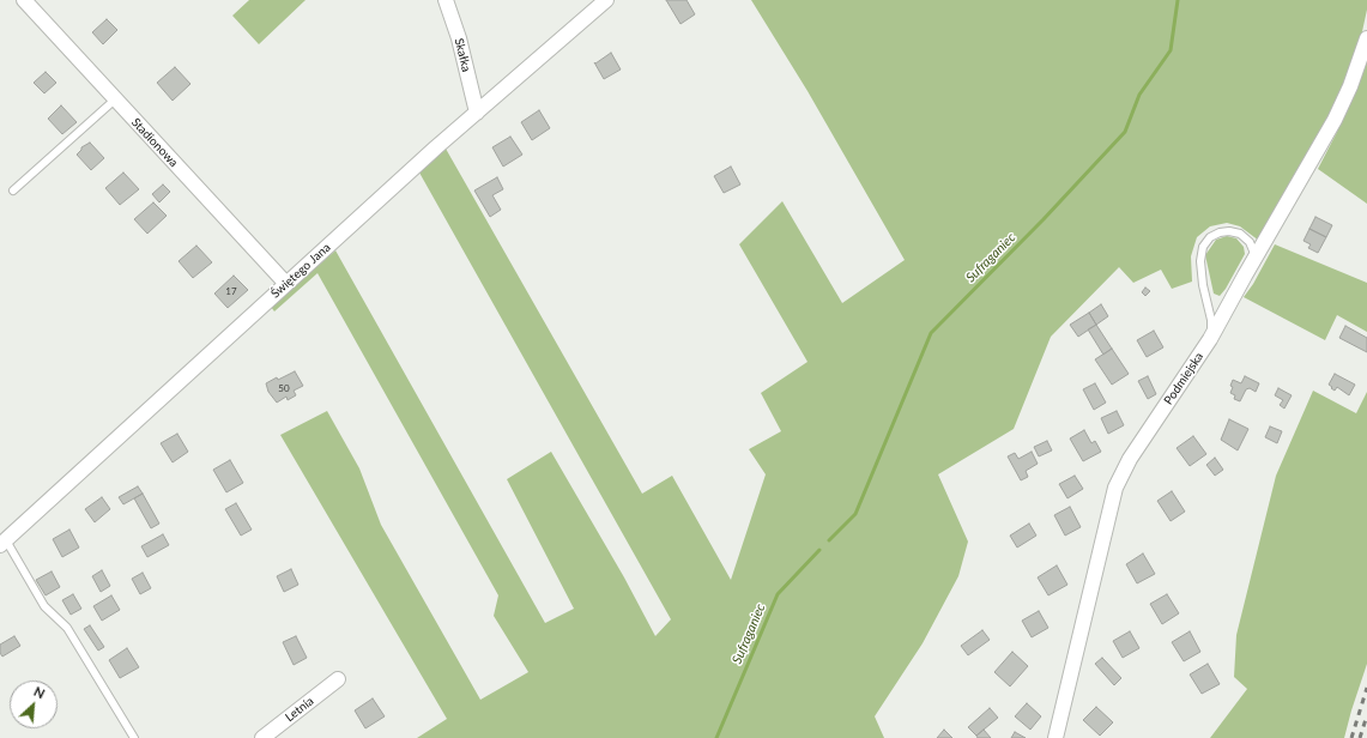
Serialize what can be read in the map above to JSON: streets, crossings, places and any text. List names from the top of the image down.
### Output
{
  "streets": {
    "street": [
      "Skałka",
      "Stadionowa",
      "Świętego Jana",
      "Podmiejska",
      "Letnia"
    ]
  },
  "crossings": [
    ["Skałka", "Świętego Jana"],
    ["Stadionowa", "Świętego Jana"]
  ],
  "water": ["Sufraganiec"],
  "house_numbers": ["17", "50"],
  "north": "top right"
}
